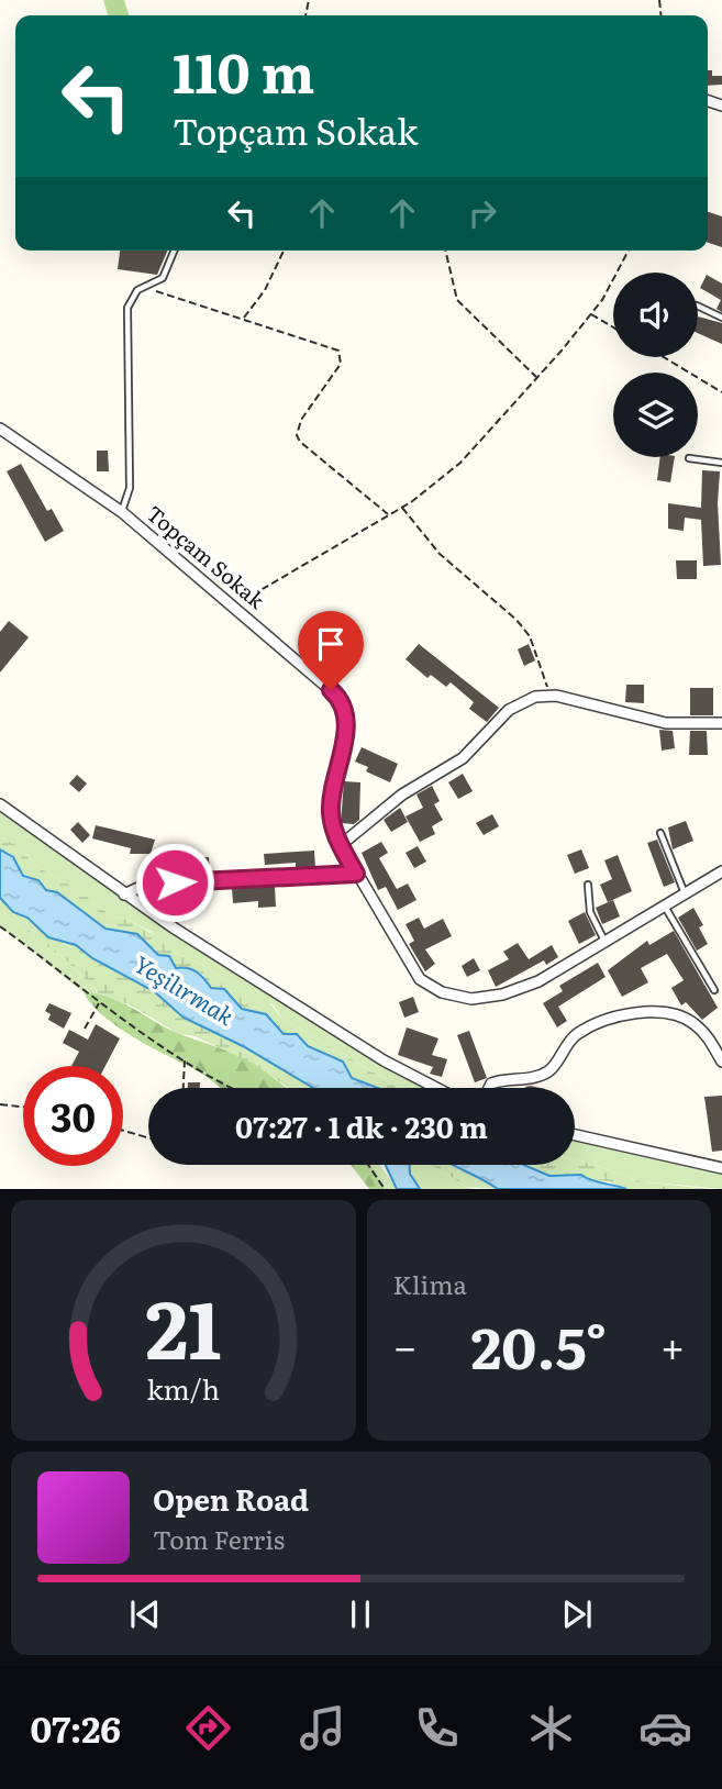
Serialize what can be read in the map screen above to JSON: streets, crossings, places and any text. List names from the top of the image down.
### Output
{
  "streets": {
    "street": ["Topçam Sokak"]
  },
  "water": ["Yeşilırmak"],
  "page": {
    "turn": ["110 m", "Topçam Sokak"],
    "limit": "30",
    "trip": "07:27 · 1 dk · 230 m",
    "tile": "Klima",
    "heat": ["−", "20.5°", "+"],
    "song": ["Open Road", "Tom Ferris"],
    "tabs": "07:26",
    "gauge": ["21", "km/h"]
  }
}
